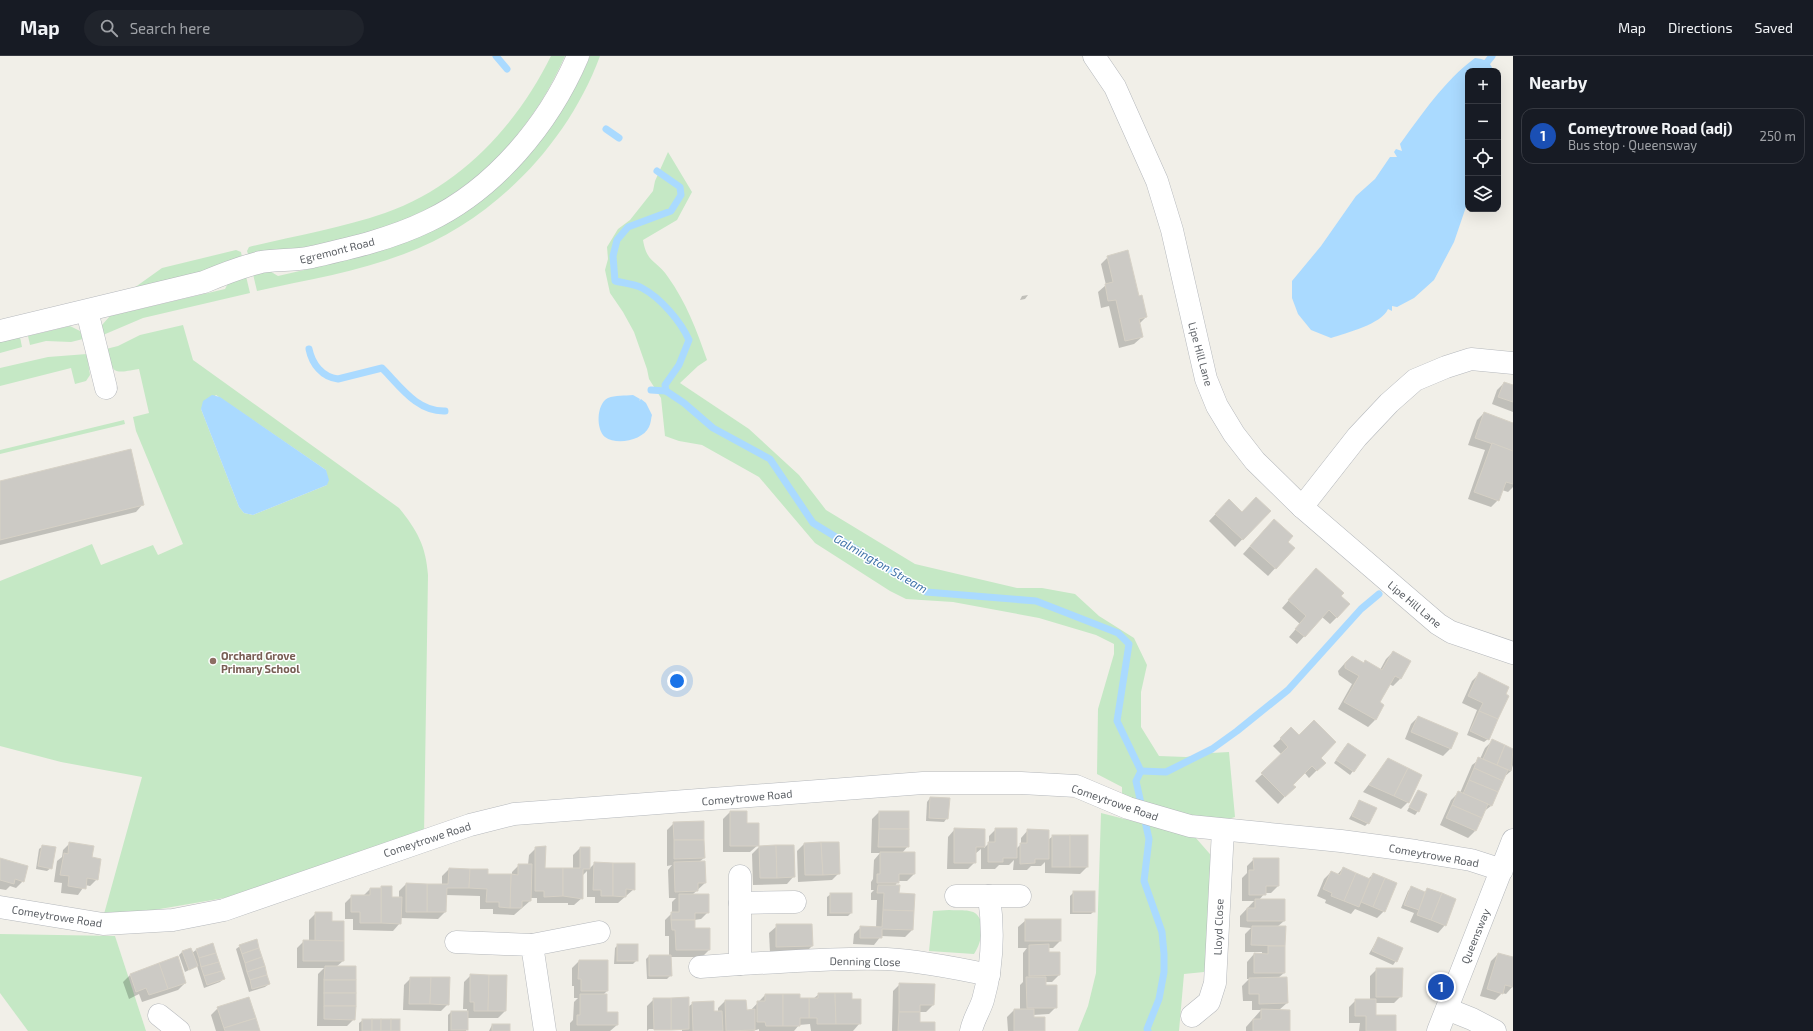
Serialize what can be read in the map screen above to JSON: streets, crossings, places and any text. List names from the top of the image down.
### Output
{
  "streets": {
    "street": [
      "Egremont Road",
      "Lipe Hill Lane",
      "Comeytrowe Road",
      "Lloyd Close",
      "Queensway",
      "Denning Close"
    ]
  },
  "crossings": [
    ["Comeytrowe Road", "Lloyd Close"],
    ["Comeytrowe Road", "Queensway"]
  ],
  "water": ["Galmington Stream"],
  "places": ["Orchard Grove Primary School"],
  "page": {
    "header": "Map",
    "search": "Search here",
    "nav": ["Map", "Directions", "Saved"],
    "heading": "Nearby",
    "map_buttons": ["+", "−"],
    "list": [
      {
        "mark": "1",
        "name": "Comeytrowe Road (adj)",
        "note": "Bus stop · Queensway",
        "value": "250 m"
      }
    ],
    "pins": "1"
  }
}
